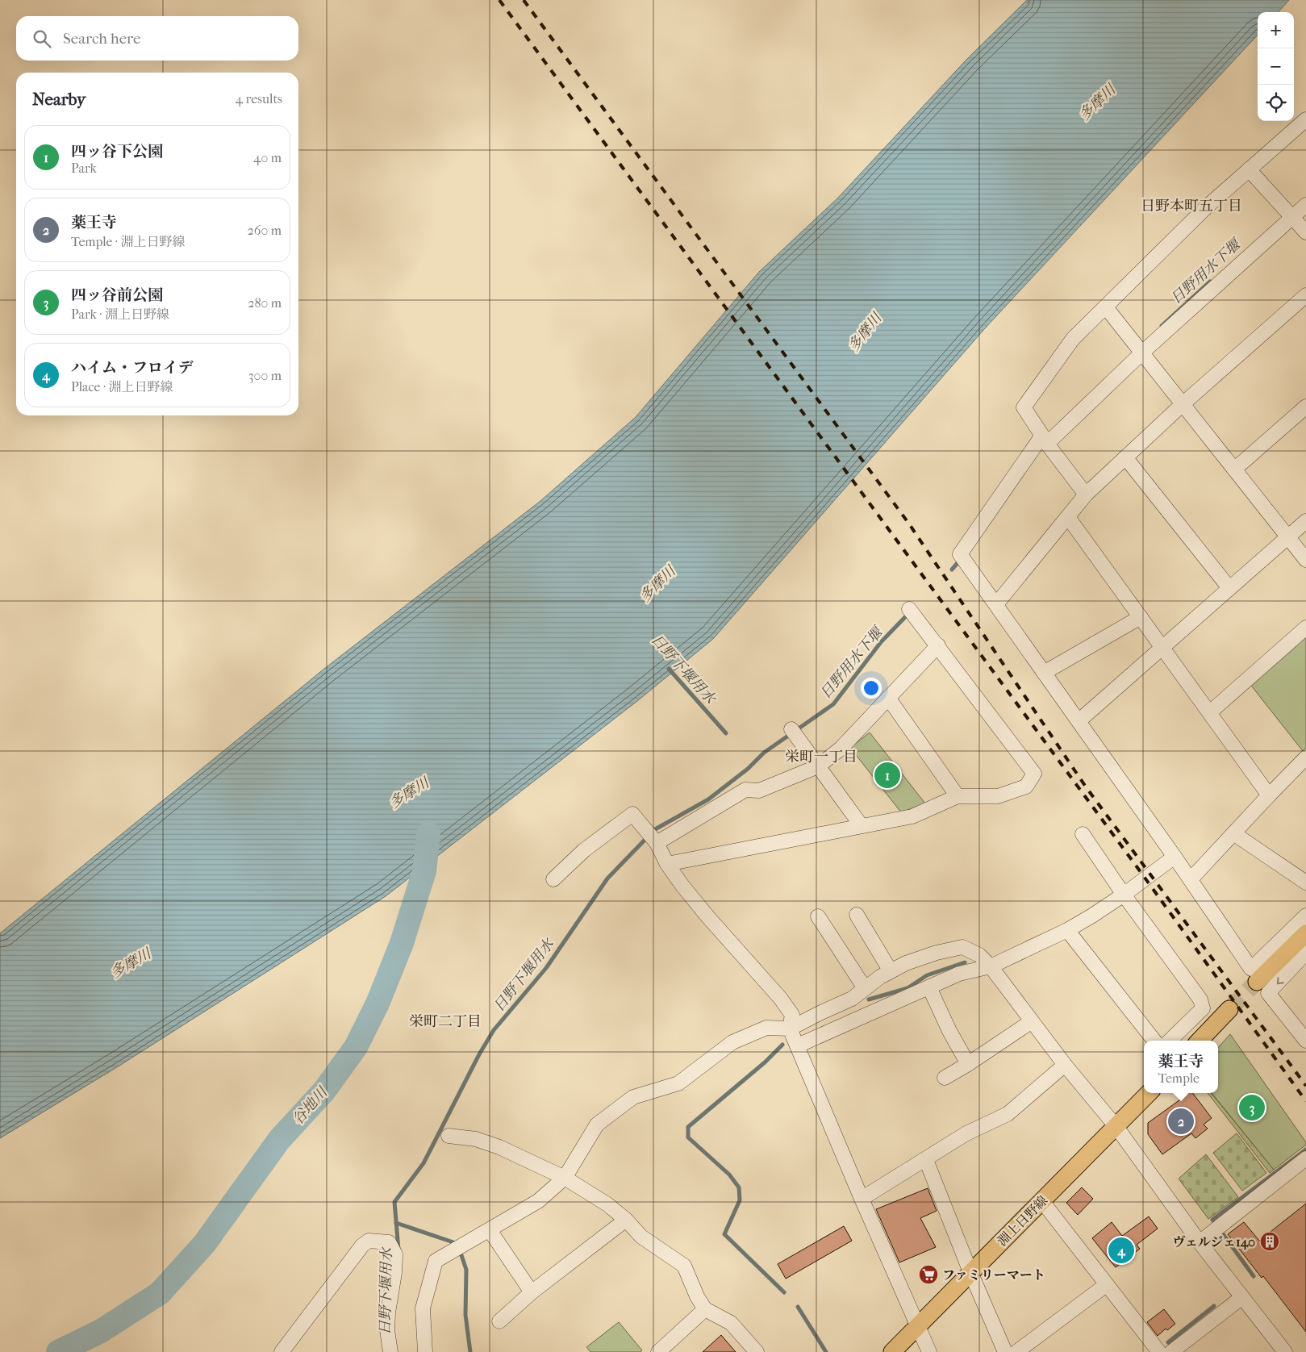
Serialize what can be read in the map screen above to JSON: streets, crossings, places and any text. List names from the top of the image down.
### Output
{
  "streets": {
    "main road": ["淵上日野線"]
  },
  "districts": ["日野本町五丁目", "栄町一丁目", "栄町二丁目"],
  "water": [
    "多摩川",
    "日野用水下堰",
    "日野下堰用水",
    "谷地川"
  ],
  "places": {
    "building": ["ヴェルジェ140"],
    "supermarket": ["ファミリーマート"]
  },
  "page": {
    "map_buttons": ["+", "−"],
    "search": "Search here",
    "heading": ["Nearby", "4 results"],
    "list": [
      {
        "mark": "1",
        "name": "四ッ谷下公園",
        "note": "Park",
        "value": "40 m"
      },
      {
        "mark": "2",
        "name": "薬王寺",
        "note": "Temple · 淵上日野線",
        "value": "260 m"
      },
      {
        "mark": "3",
        "name": "四ッ谷前公園",
        "note": "Park · 淵上日野線",
        "value": "280 m"
      },
      {
        "mark": "4",
        "name": "ハイム・フロイデ",
        "note": "Place · 淵上日野線",
        "value": "300 m"
      }
    ],
    "pins": [
      "1",
      "3",
      "2",
      "4"
    ],
    "popup": ["薬王寺", "Temple"]
  }
}
